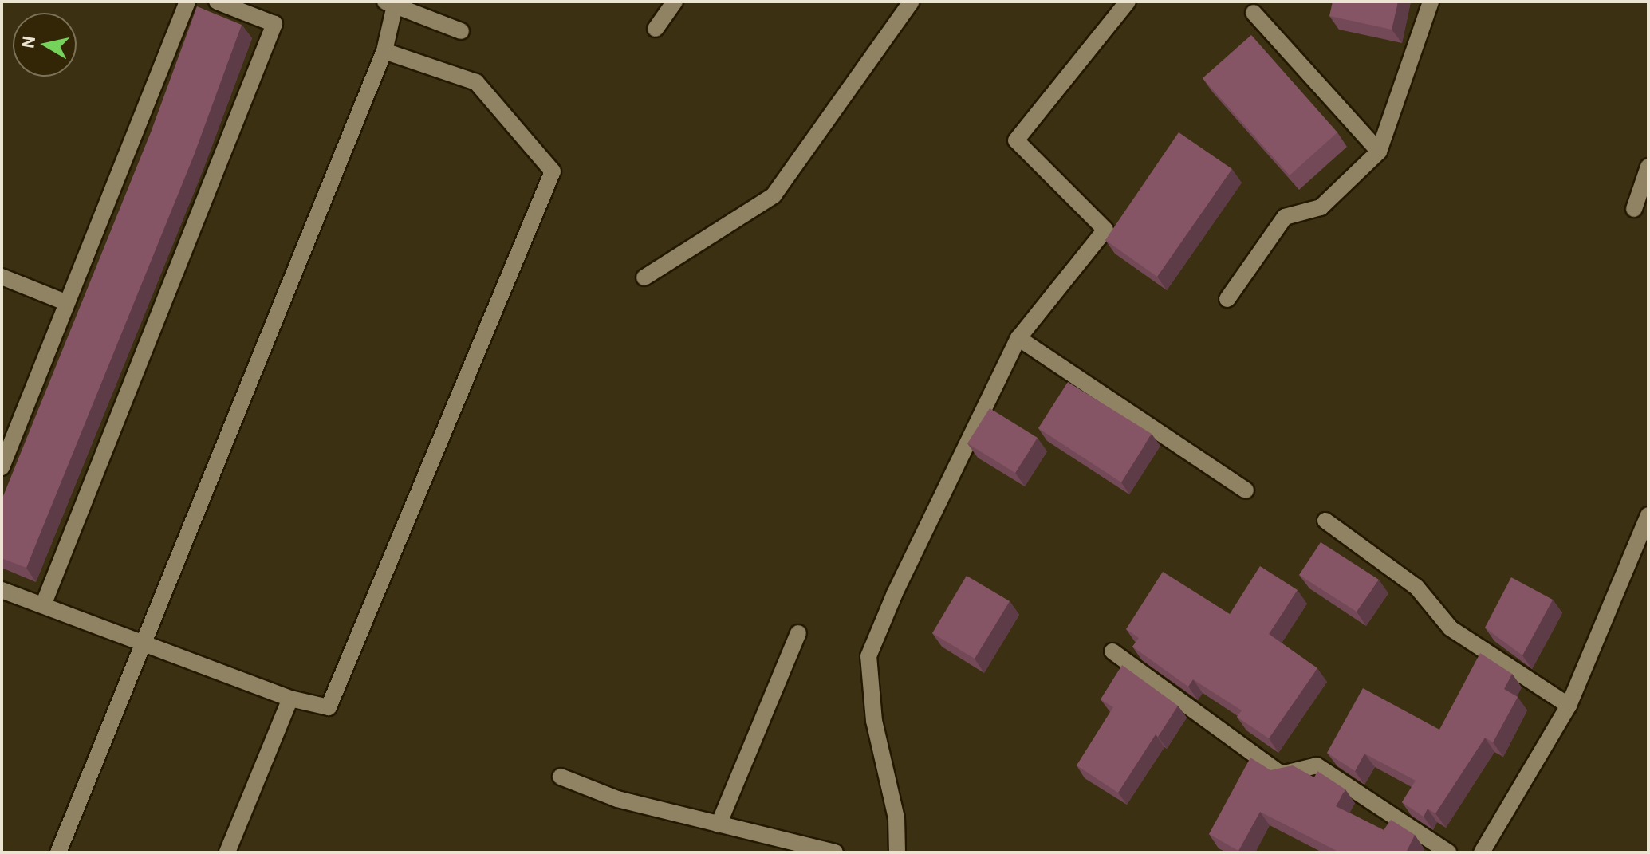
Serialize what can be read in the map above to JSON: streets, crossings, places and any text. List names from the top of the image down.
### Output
{
  "north": "left"
}
